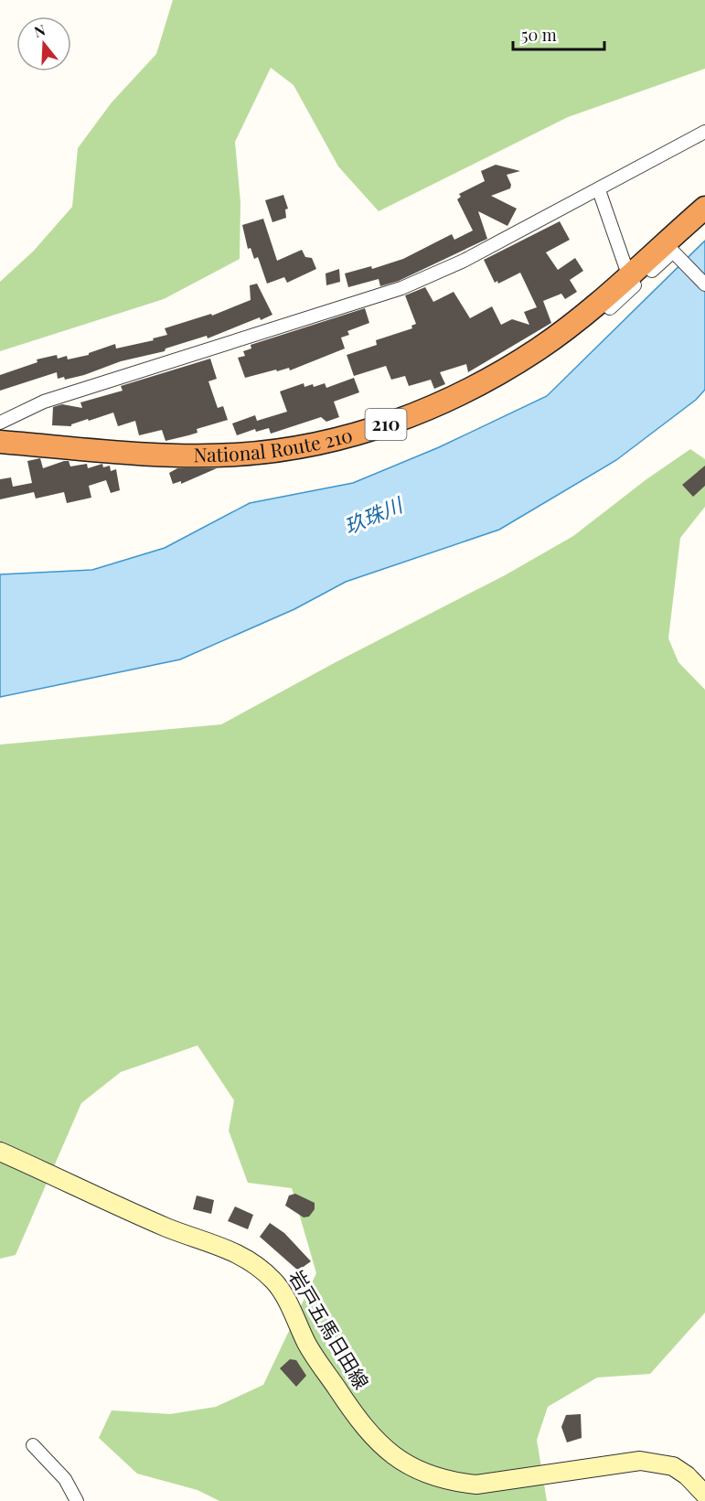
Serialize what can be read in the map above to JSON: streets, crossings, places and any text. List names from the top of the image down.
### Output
{
  "streets": {
    "highway": ["210", "National Route 210"],
    "main road": ["岩戸五馬日田線"]
  },
  "water": ["玖珠川"],
  "scale_bar": "50 m",
  "north": "top"
}
